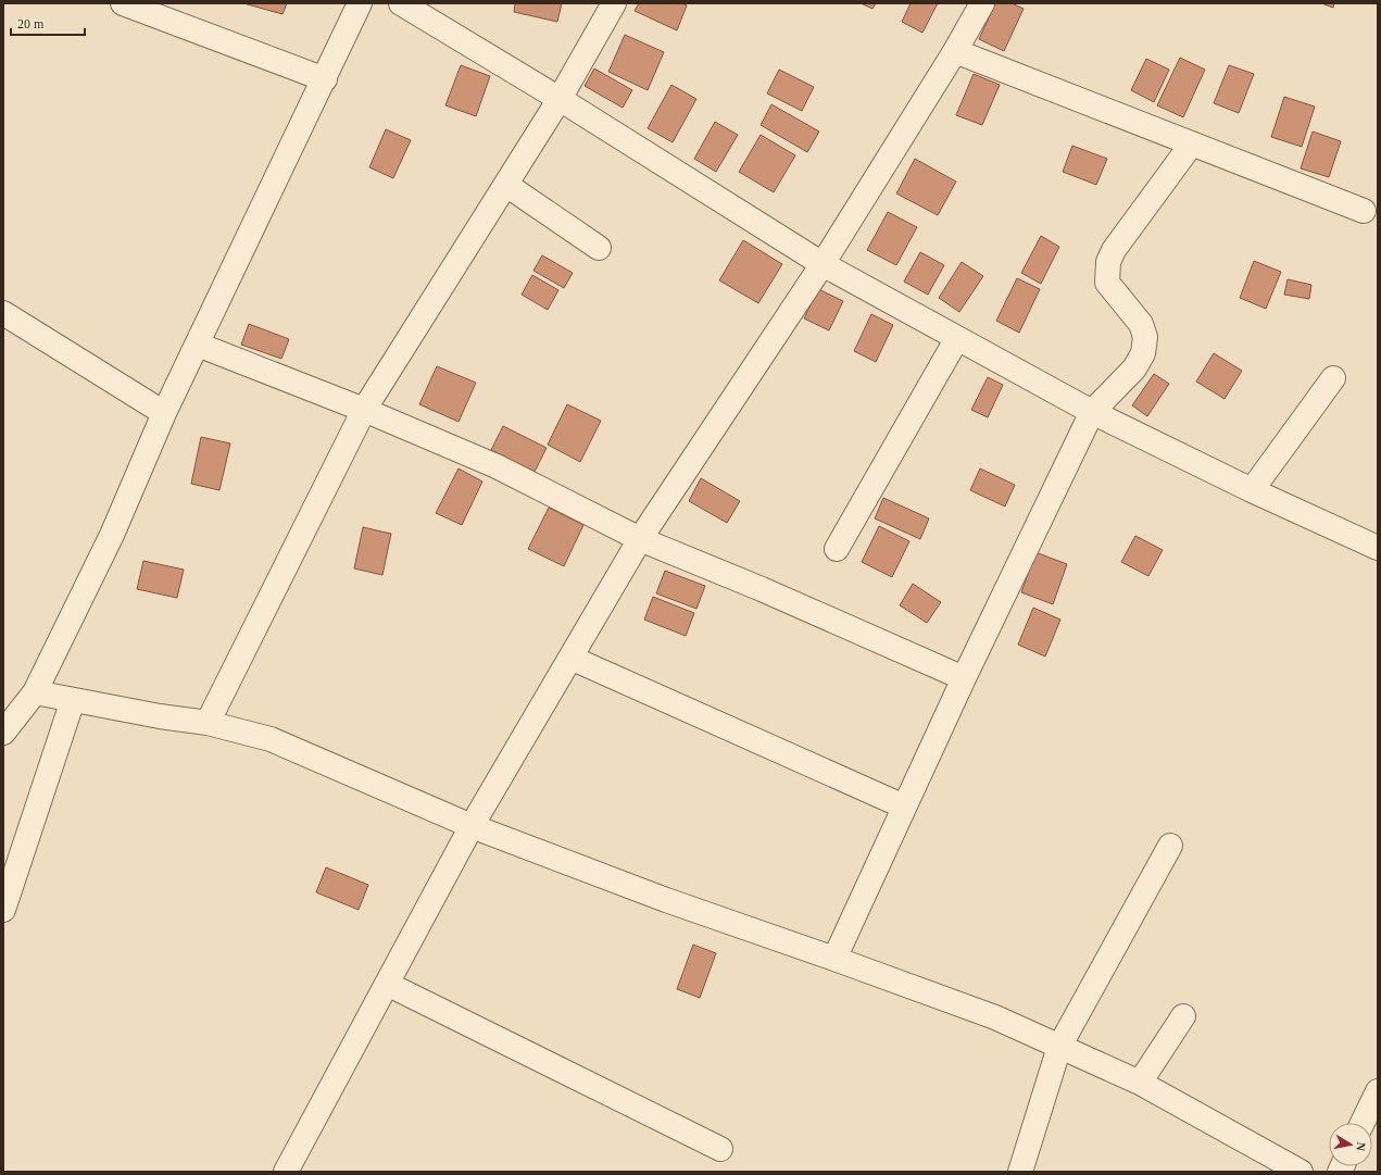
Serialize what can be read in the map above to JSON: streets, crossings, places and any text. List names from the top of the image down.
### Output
{
  "scale_bar": "20 m",
  "north": "right"
}
